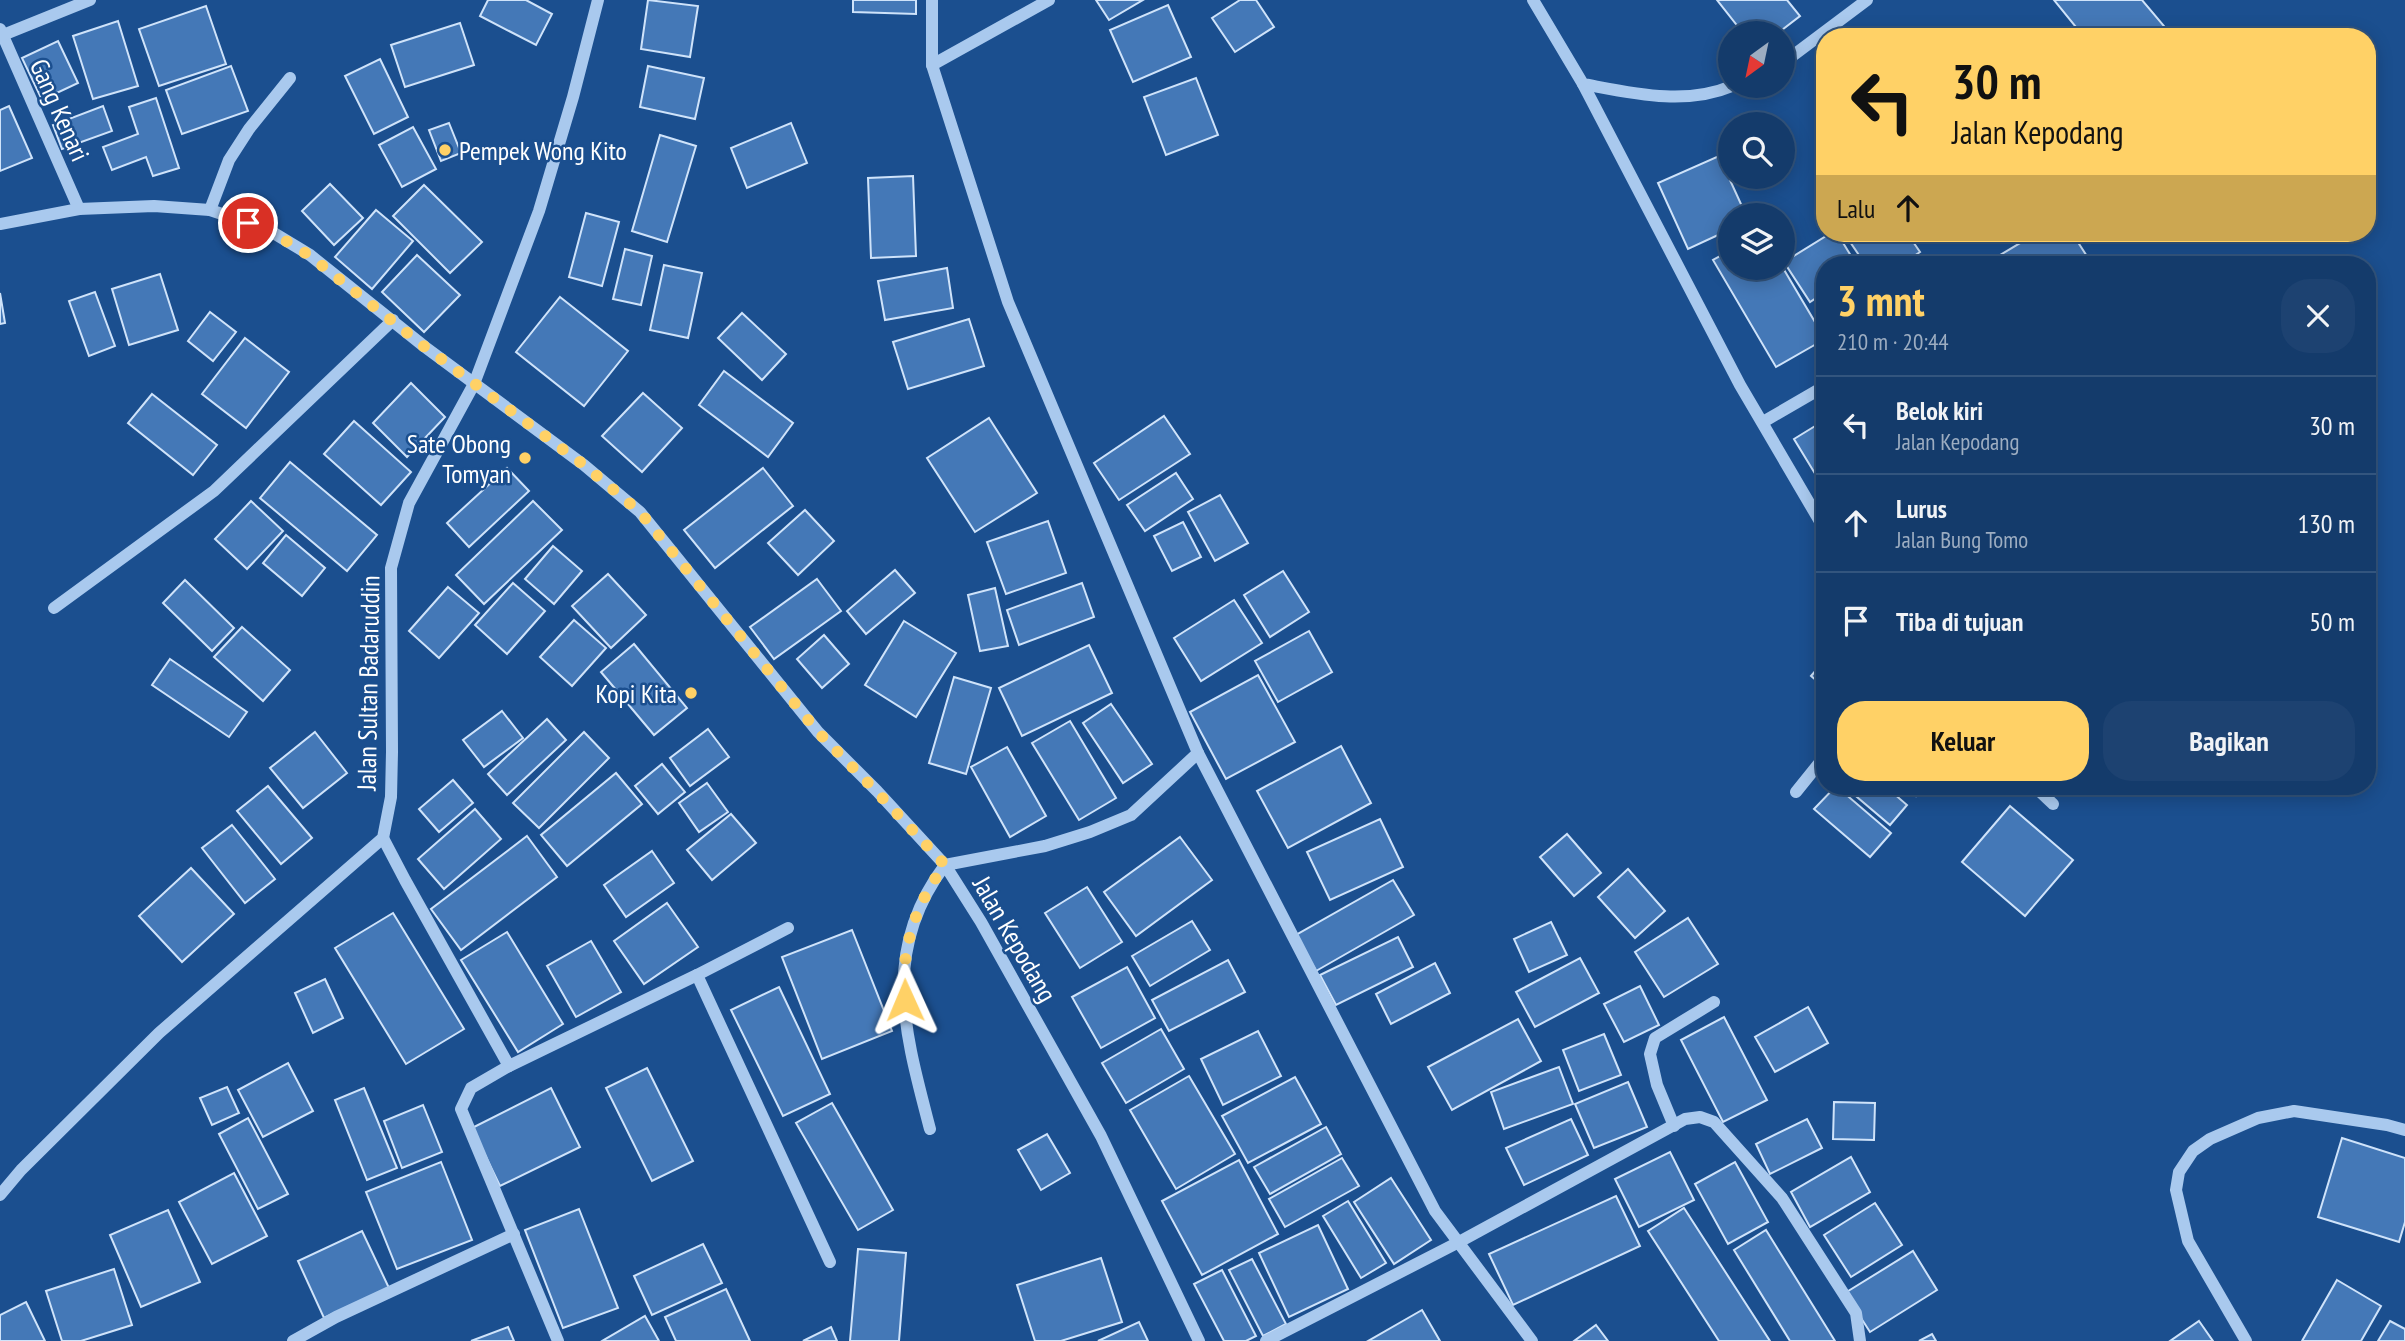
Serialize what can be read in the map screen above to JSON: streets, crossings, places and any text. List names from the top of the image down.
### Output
{
  "streets": {
    "street": ["Gang Kenari", "Jalan Sultan Badaruddin", "Jalan Kepodang"]
  },
  "crossings": [
    ["Gang Kenari", "Jalan Kepodang"],
    ["Jalan Sultan Badaruddin", "Jalan Kepodang"]
  ],
  "places": ["Pempek Wong Kito", "Sate Obong Tomyan", "Kopi Kita"],
  "north": "bottom left",
  "page": {
    "turn": ["30 m", "Jalan Kepodang"],
    "then": "Lalu",
    "heading": ["3 mnt", "210 m · 20:44"],
    "list": [
      {
        "name": "Belok kiri",
        "note": "Jalan Kepodang",
        "value": "30 m"
      },
      {
        "name": "Lurus",
        "note": "Jalan Bung Tomo",
        "value": "130 m"
      },
      {
        "name": "Tiba di tujuan",
        "value": "50 m"
      }
    ],
    "buttons": ["Keluar", "Bagikan"]
  }
}
